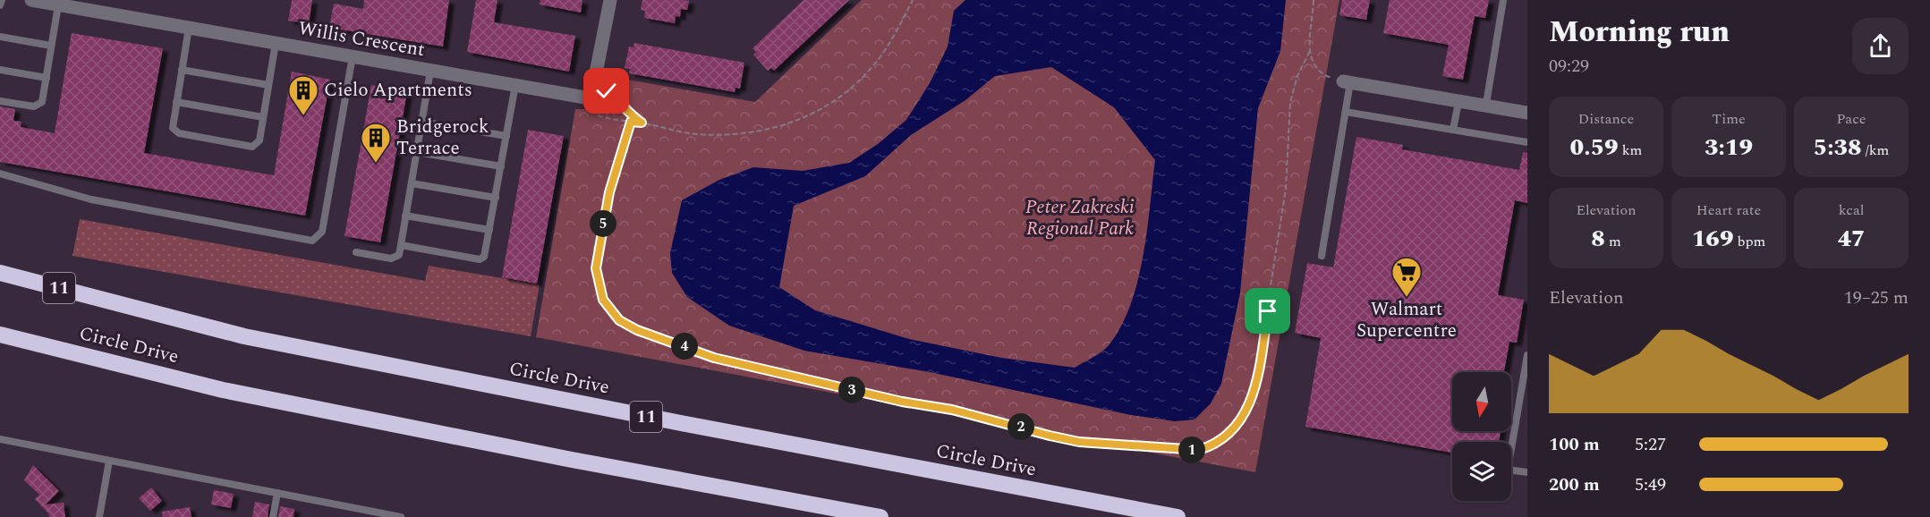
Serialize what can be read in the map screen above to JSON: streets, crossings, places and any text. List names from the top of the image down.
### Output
{
  "streets": {
    "highway": ["11", "Circle Drive"],
    "street": ["Willis Crescent"]
  },
  "parks": ["Peter Zakreski Regional Park"],
  "places": {
    "building": ["Cielo Apartments", "Bridgerock Terrace"],
    "supermarket": ["Walmart Supercentre"]
  },
  "north": "bottom",
  "page": {
    "heading": ["Morning run", "09:29"],
    "stats": [
      ["Distance", "0.59 km"],
      ["Time", "3:19"],
      ["Pace", "5:38 /km"],
      ["Elevation", "8 m"],
      ["Heart rate", "169 bpm"],
      ["kcal", "47"]
    ],
    "pins": [
      "5",
      "4",
      "3",
      "2",
      "1"
    ],
    "chart": ["Elevation", "19–25 m"],
    "list": [
      {
        "name": "100 m",
        "note": "5:27"
      },
      {
        "name": "200 m",
        "note": "5:49"
      }
    ]
  }
}
